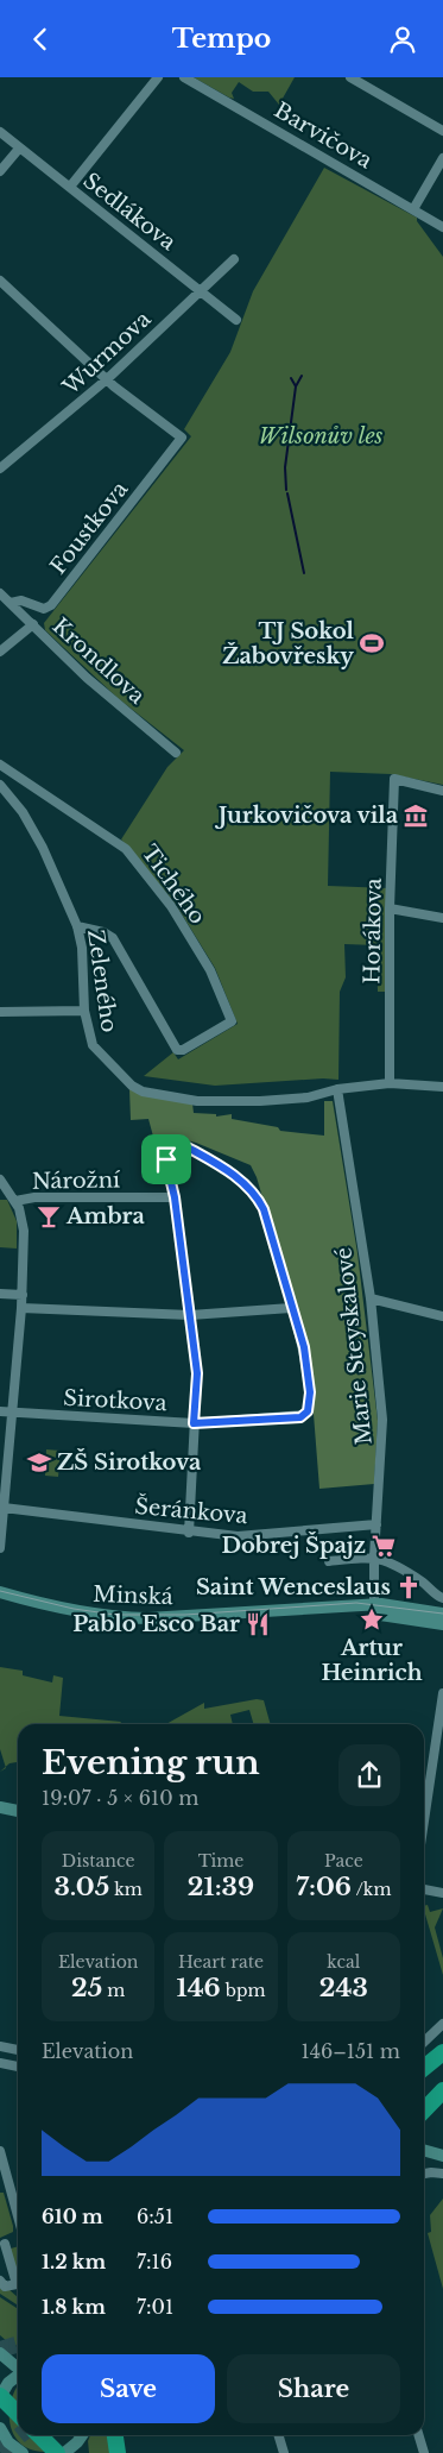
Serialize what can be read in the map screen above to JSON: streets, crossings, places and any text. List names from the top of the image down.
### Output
{
  "streets": {
    "street": [
      "Barvičova",
      "Sedlákova",
      "Wurmova",
      "Foustkova",
      "Krondlova",
      "Tichého",
      "Horákova",
      "Zeleného",
      "Nárožní",
      "Marie Steyskalové",
      "Sirotkova",
      "Šeránkova",
      "Minská"
    ]
  },
  "crossings": [
    ["Sedlákova", "Wurmova"],
    ["Wurmova", "Foustkova"],
    ["Foustkova", "Krondlova"],
    ["Tichého", "Zeleného"],
    ["Horákova", "Zeleného"],
    ["Zeleného", "Marie Steyskalové"],
    ["Marie Steyskalové", "Šeránkova"],
    ["Marie Steyskalové", "Minská"]
  ],
  "parks": ["Wilsonův les"],
  "places": {
    "sports": ["TJ Sokol Žabovřesky"],
    "museum": ["Jurkovičova vila"],
    "bar": ["Ambra"],
    "school or university": ["ZŠ Sirotkova"],
    "supermarket": ["Dobrej Špajz"],
    "church": ["Saint Wenceslaus"],
    "place": ["Artur Heinrich"],
    "restaurant": ["Pablo Esco Bar"]
  },
  "page": {
    "header": "Tempo",
    "heading": ["Evening run", "19:07 · 5 × 610 m"],
    "stats": [
      ["Distance", "3.05 km"],
      ["Time", "21:39"],
      ["Pace", "7:06 /km"],
      ["Elevation", "25 m"],
      ["Heart rate", "146 bpm"],
      ["kcal", "243"]
    ],
    "chart": ["Elevation", "146–151 m"],
    "list": [
      {
        "name": "610 m",
        "note": "6:51"
      },
      {
        "name": "1.2 km",
        "note": "7:16"
      },
      {
        "name": "1.8 km",
        "note": "7:01"
      }
    ],
    "buttons": ["Save", "Share"]
  }
}
